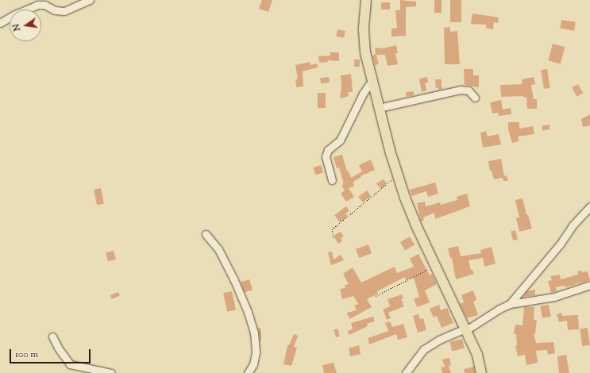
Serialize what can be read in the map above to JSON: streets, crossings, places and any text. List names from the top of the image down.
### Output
{
  "scale_bar": "100 m",
  "north": "left"
}
